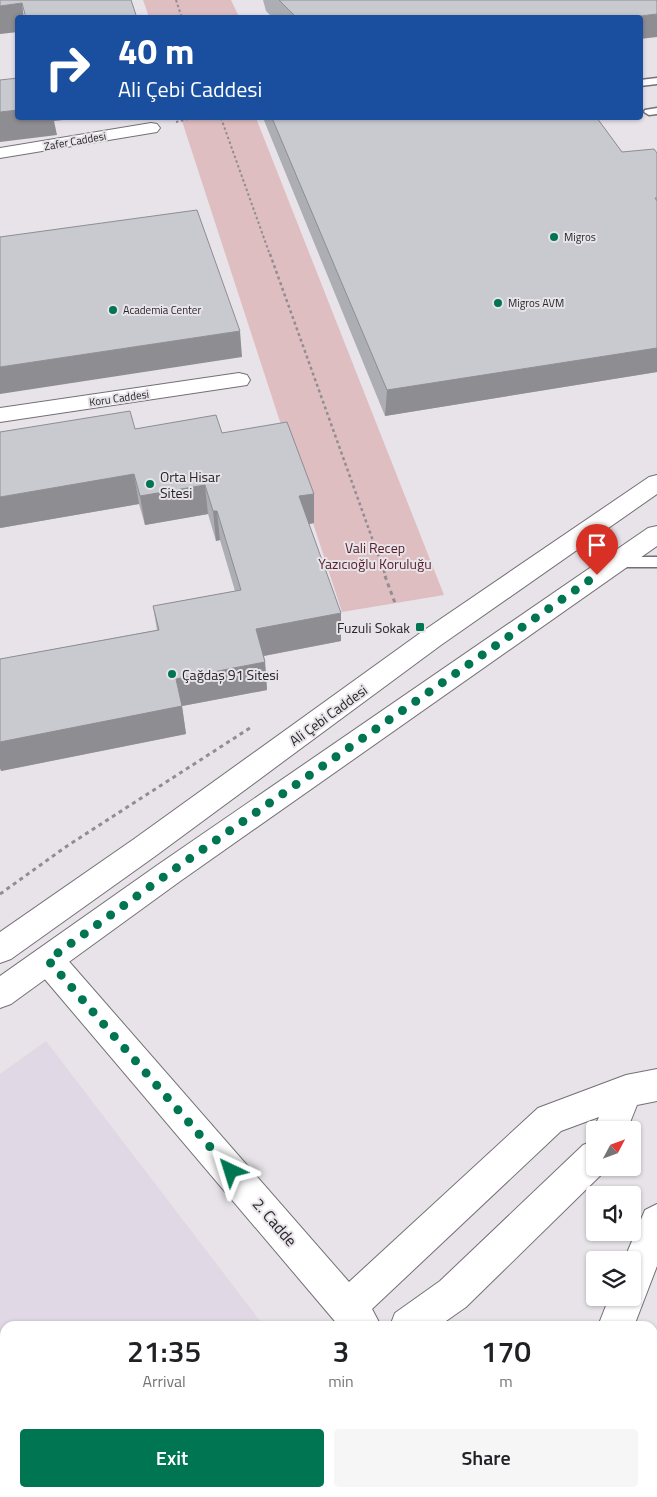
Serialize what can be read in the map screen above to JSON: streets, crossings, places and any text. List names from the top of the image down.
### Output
{
  "streets": {
    "main road": [
      "Zafer Caddesi",
      "Koru Caddesi",
      "Ali Çebi Caddesi",
      "2. Cadde"
    ]
  },
  "parks": ["Vali Recep Yazıcıoğlu Koruluğu"],
  "places": {
    "other": [
      "Migros",
      "Migros AVM",
      "Academia Center",
      "Orta Hisar Sitesi",
      "Çağdaş 91 Sitesi"
    ],
    "transit": ["Fuzuli Sokak"]
  },
  "north": "top right",
  "page": {
    "turn": ["40 m", "Ali Çebi Caddesi"],
    "eta": [
      "21:35",
      "Arrival",
      "3",
      "min",
      "170",
      "m"
    ],
    "buttons": ["Exit", "Share"]
  }
}
